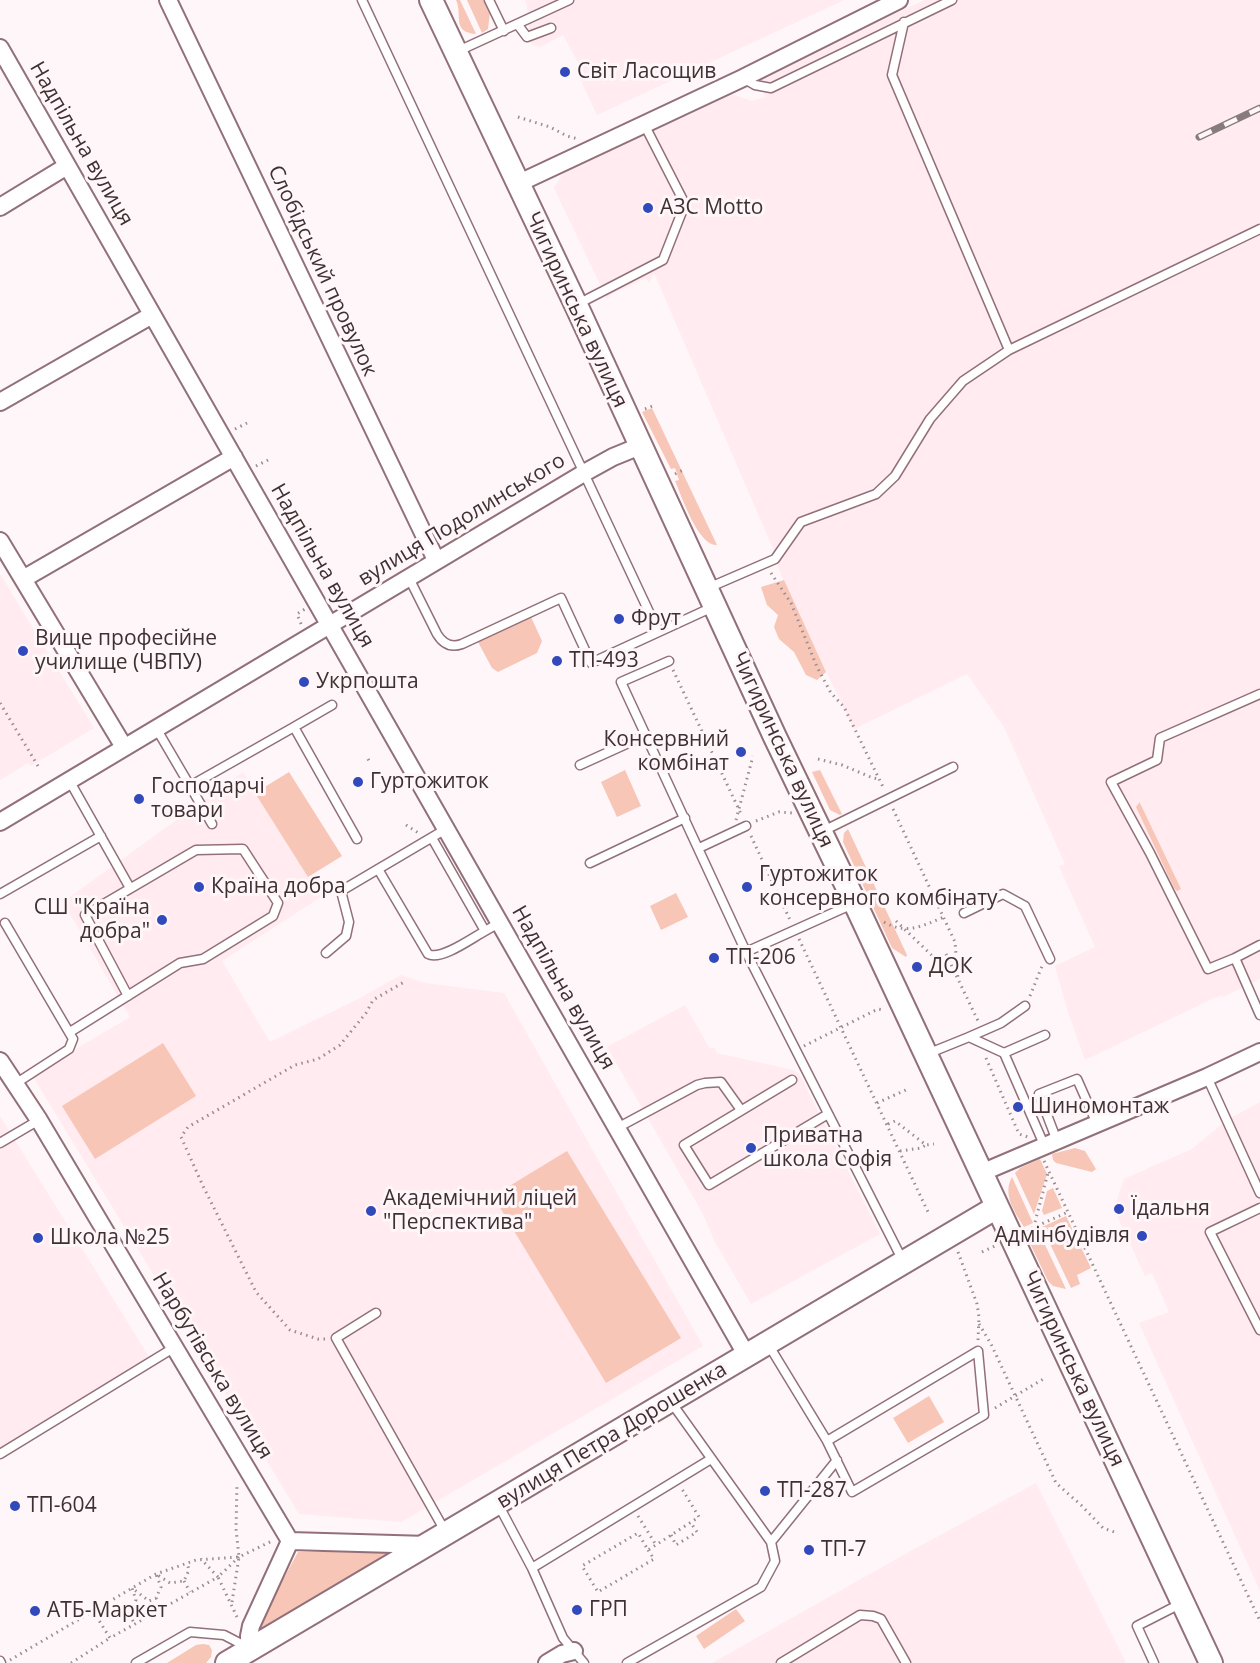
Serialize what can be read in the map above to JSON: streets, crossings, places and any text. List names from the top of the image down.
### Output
{
  "streets": {
    "main road": ["Чигиринська вулиця", "вулиця Петра Дорошенка"],
    "street": [
      "Надпільна вулиця",
      "Слобідський провулок",
      "вулиця Подолинського",
      "Нарбутівська вулиця"
    ]
  },
  "crossings": [
    ["Надпільна вулиця", "вулиця Подолинського"],
    ["Надпільна вулиця", "вулиця Петра Дорошенка"],
    ["Слобідський провулок", "вулиця Подолинського"],
    ["Чигиринська вулиця", "вулиця Подолинського"],
    ["Чигиринська вулиця", "вулиця Петра Дорошенка"]
  ],
  "places": [
    "Світ Ласощив",
    "АЗС Motto",
    "Фрут",
    "Вище професійне училище (ЧВПУ)",
    "ТП-493",
    "Укрпошта",
    "Консервний комбінат",
    "Гуртожиток",
    "Господарчі товари",
    "Країна добра",
    "Гуртожиток консервного комбінату",
    "СШ \"Країна добра\"",
    "ТП-206",
    "ДОК",
    "Шиномонтаж",
    "Приватна школа Софія",
    "Їдальня",
    "Академічний ліцей \"Перспектива\"",
    "Адмінбудівля",
    "Школа №25",
    "ТП-287",
    "ТП-604",
    "ТП-7",
    "ГРП",
    "АТБ-Маркет"
  ]
}
